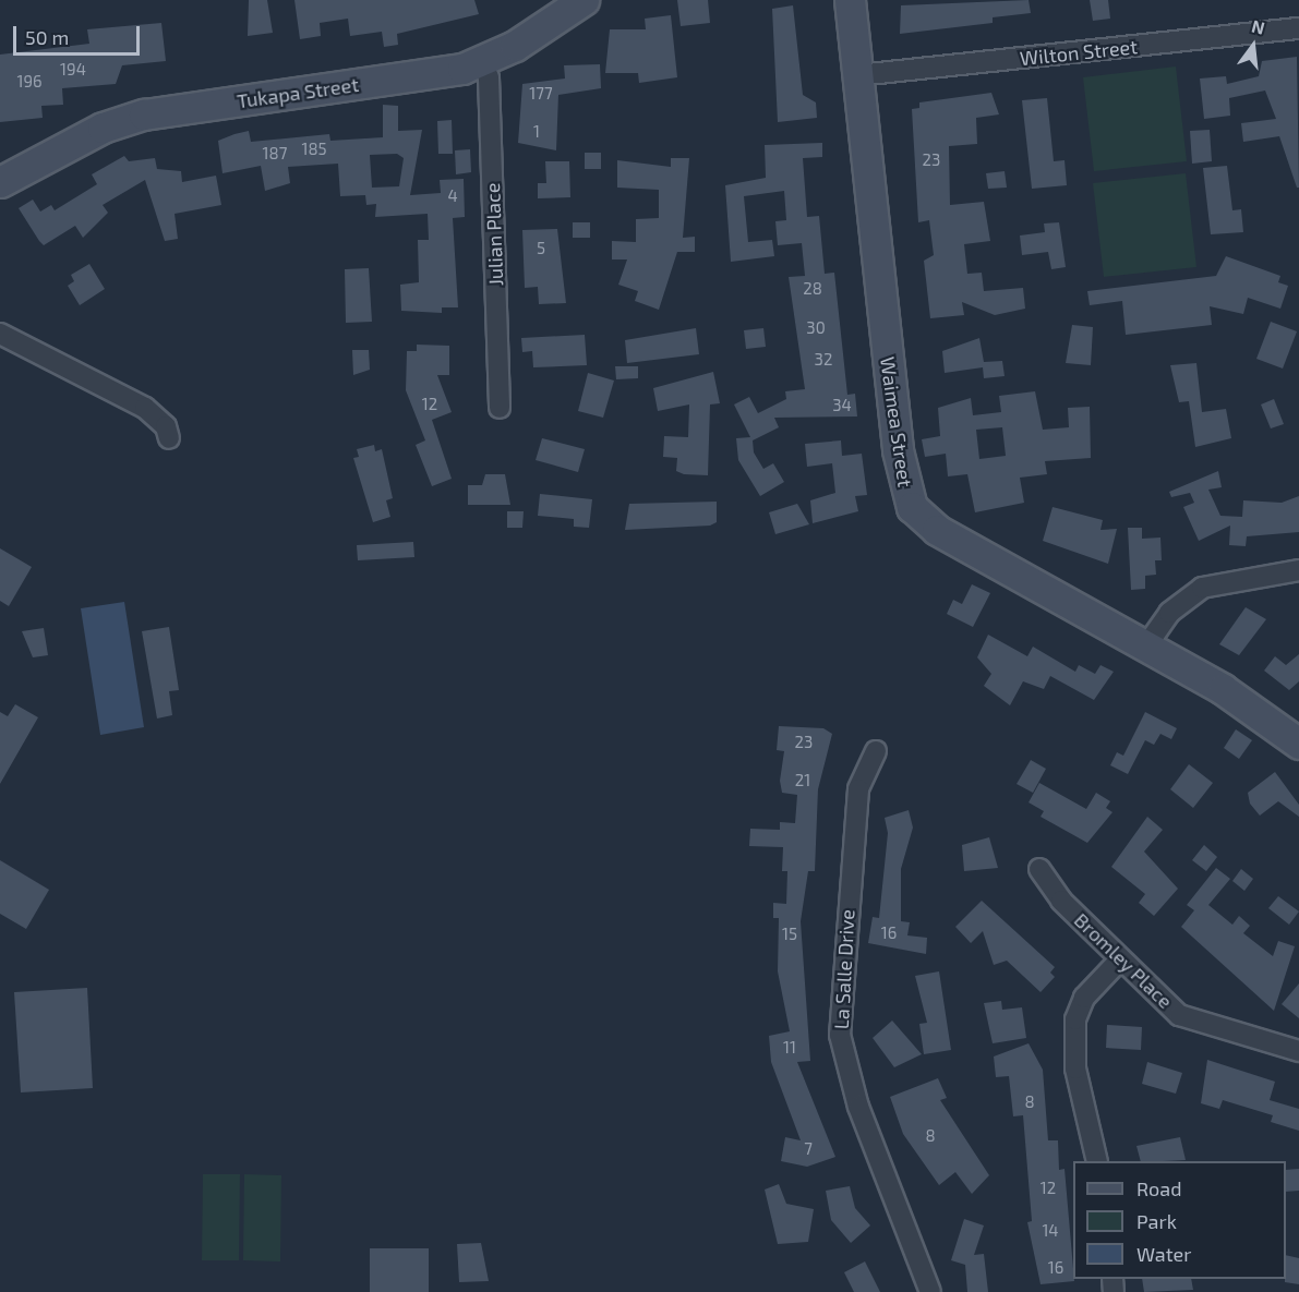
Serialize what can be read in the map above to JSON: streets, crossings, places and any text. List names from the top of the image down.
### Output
{
  "streets": {
    "main road": ["Tukapa Street", "Waimea Street"],
    "street": [
      "Wilton Street",
      "Julian Place",
      "Bromley Place",
      "La Salle Drive"
    ]
  },
  "crossings": [
    ["Wilton Street", "Waimea Street"],
    ["Tukapa Street", "Julian Place"]
  ],
  "house_numbers": [
    "194",
    "196",
    "177",
    "1",
    "185",
    "187",
    "23",
    "4",
    "5",
    "28",
    "30",
    "32",
    "12",
    "34",
    "23",
    "21",
    "16",
    "15",
    "11",
    "8",
    "8",
    "7",
    "12",
    "14",
    "16"
  ],
  "legend": ["Road", "Park", "Water"],
  "scale_bar": "50 m",
  "north": "top"
}
